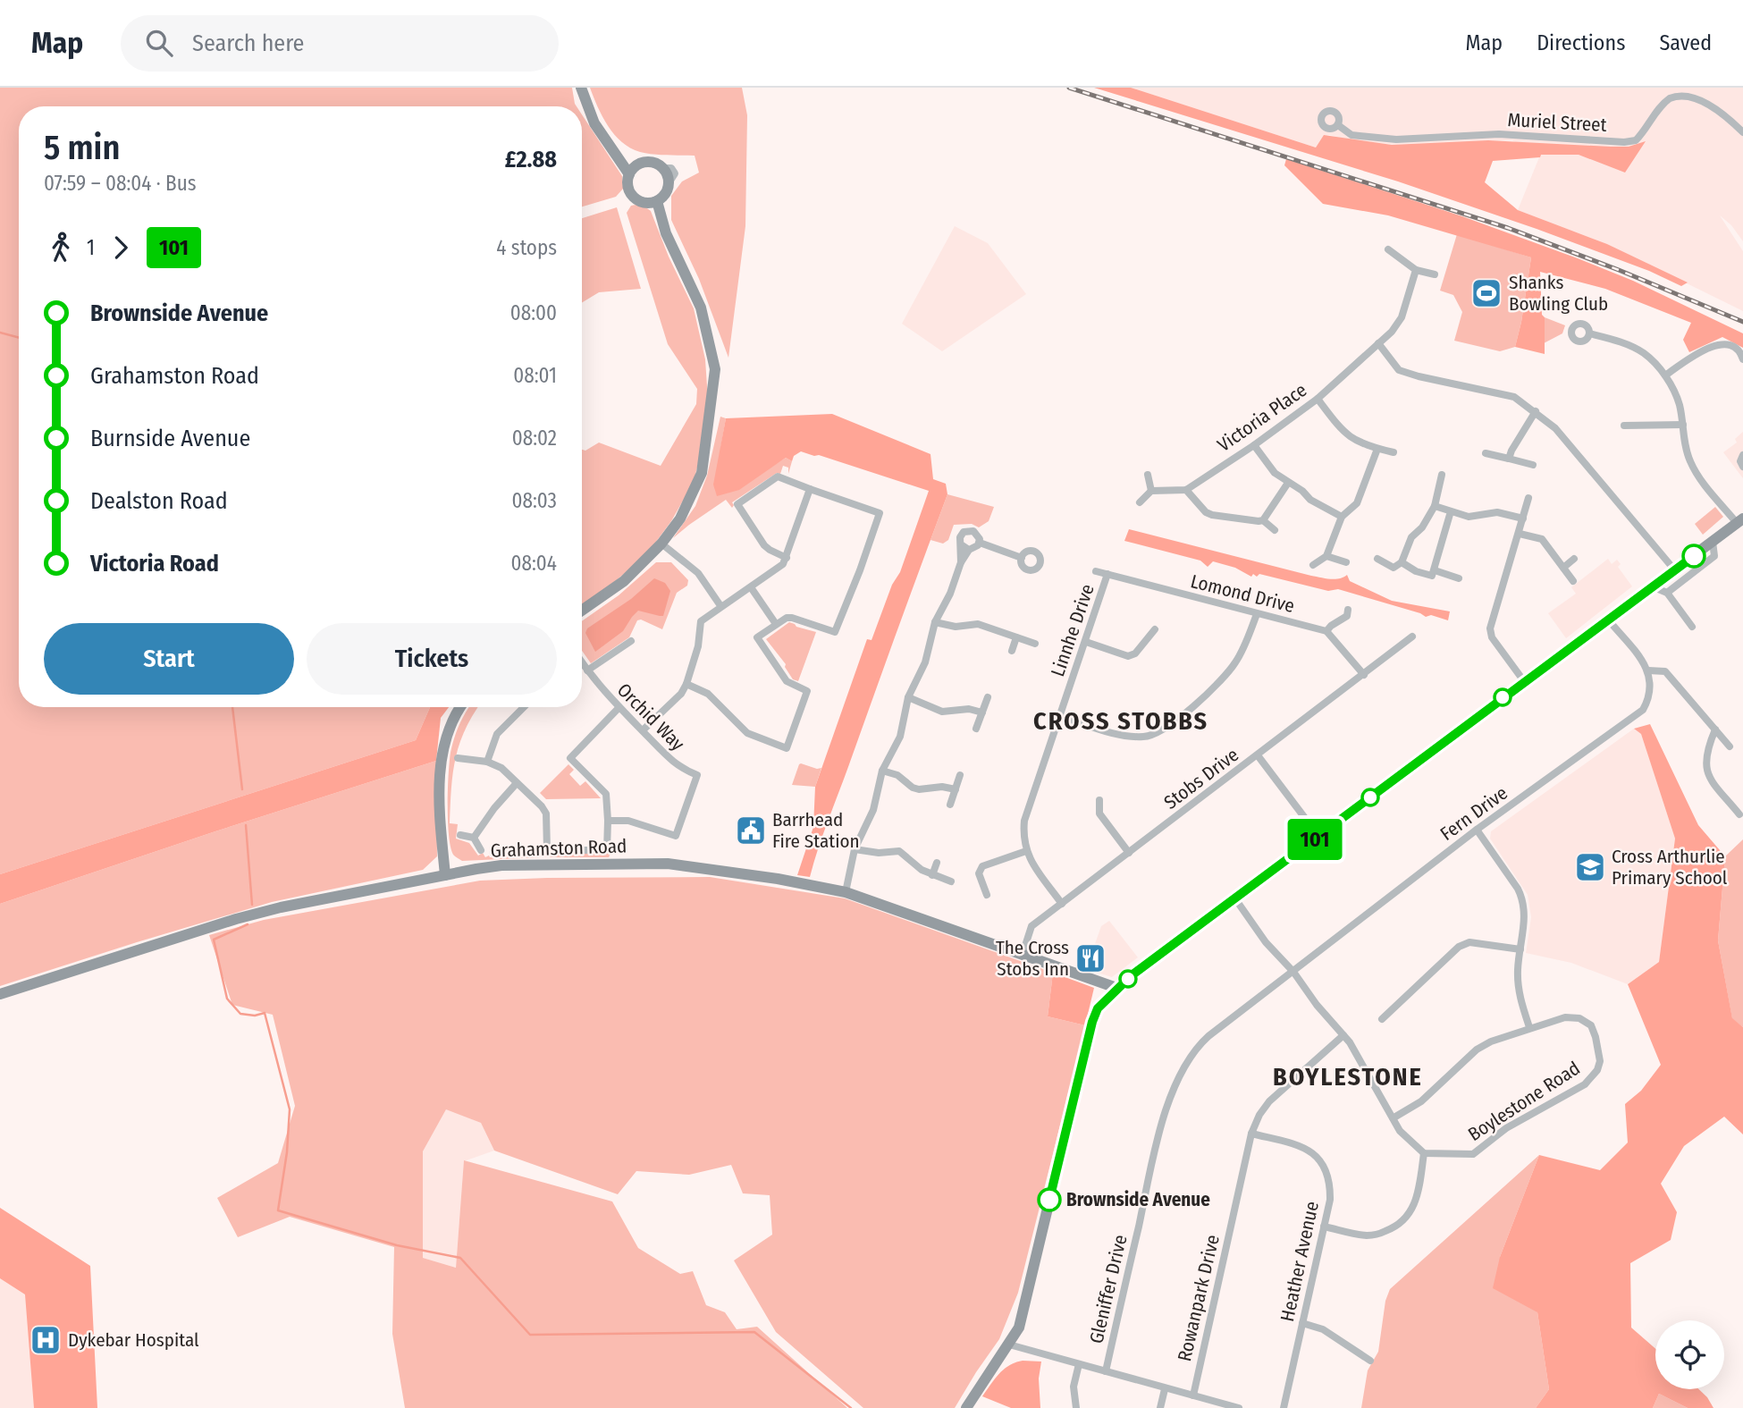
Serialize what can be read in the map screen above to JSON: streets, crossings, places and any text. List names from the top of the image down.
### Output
{
  "streets": {
    "main road": ["Grahamston Road"],
    "street": [
      "Muriel Street",
      "Victoria Place",
      "Lomond Drive",
      "Linnhe Drive",
      "Orchid Way",
      "Stobs Drive",
      "Fern Drive",
      "Boylestone Road",
      "Heather Avenue",
      "Gleniffer Drive",
      "Rowanpark Drive"
    ]
  },
  "crossings": [
    ["Lomond Drive", "Linnhe Drive"],
    ["Linnhe Drive", "Stobs Drive"],
    ["Stobs Drive", "Grahamston Road"],
    ["Fern Drive", "Gleniffer Drive"],
    ["Heather Avenue", "Rowanpark Drive"]
  ],
  "districts": ["CROSS STOBBS", "BOYLESTONE"],
  "places": {
    "sports": ["Shanks Bowling Club"],
    "public building": ["Barrhead Fire Station"],
    "school or university": ["Cross Arthurlie Primary School"],
    "restaurant": ["The Cross Stobs Inn"],
    "other": ["Brownside Avenue"],
    "hospital": ["Dykebar Hospital"]
  },
  "lines": ["bus line 101"],
  "page": {
    "header": "Map",
    "search": "Search here",
    "nav": ["Map", "Directions", "Saved"],
    "on_map": "101",
    "heading": ["5 min", "07:59 – 08:04 · Bus", "£2.88"],
    "legs": ["1", "101", "4 stops"],
    "list": [
      {
        "name": "Brownside Avenue",
        "value": "08:00"
      },
      {
        "name": "Grahamston Road",
        "value": "08:01"
      },
      {
        "name": "Burnside Avenue",
        "value": "08:02"
      },
      {
        "name": "Dealston Road",
        "value": "08:03"
      },
      {
        "name": "Victoria Road",
        "value": "08:04"
      }
    ],
    "buttons": ["Start", "Tickets"]
  }
}
